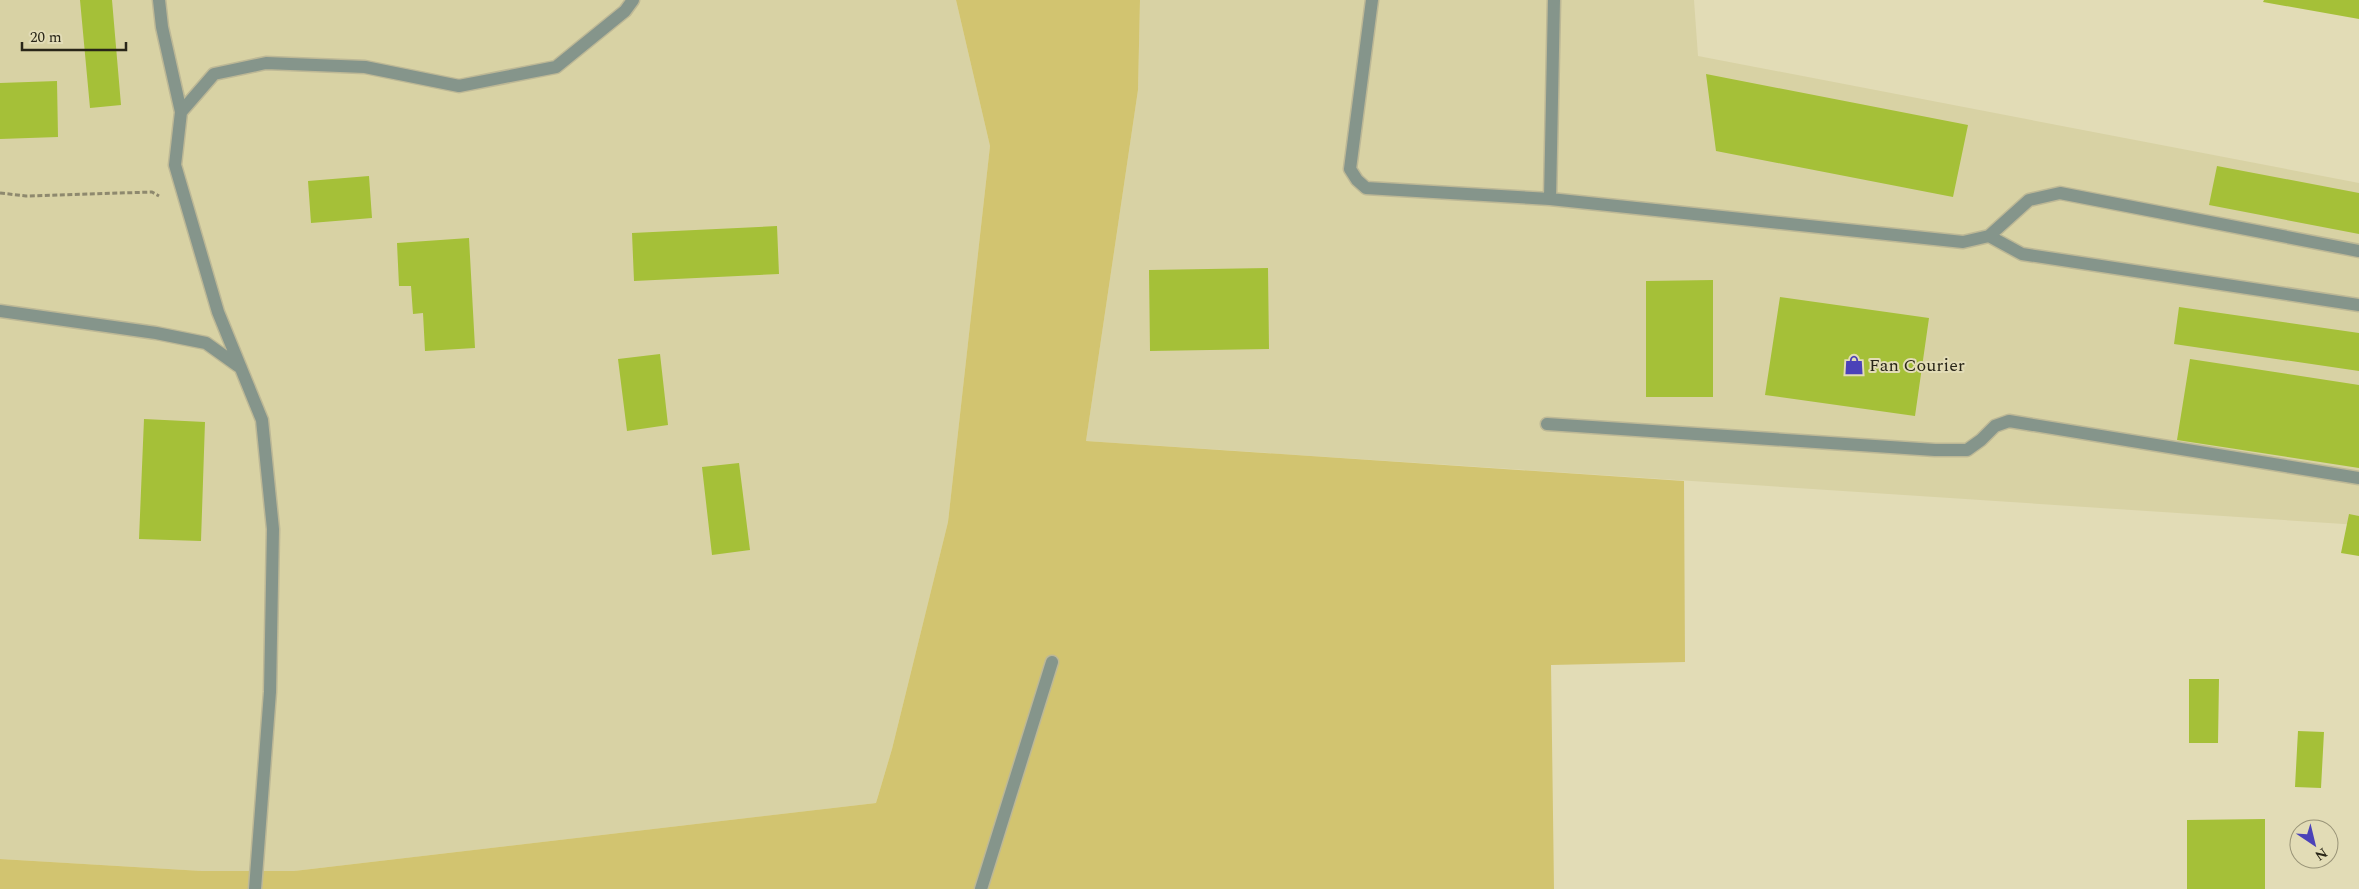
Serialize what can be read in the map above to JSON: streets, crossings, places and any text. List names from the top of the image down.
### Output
{
  "places": {
    "shop": ["Fan Courier"]
  },
  "scale_bar": "20 m",
  "north": "bottom right"
}
